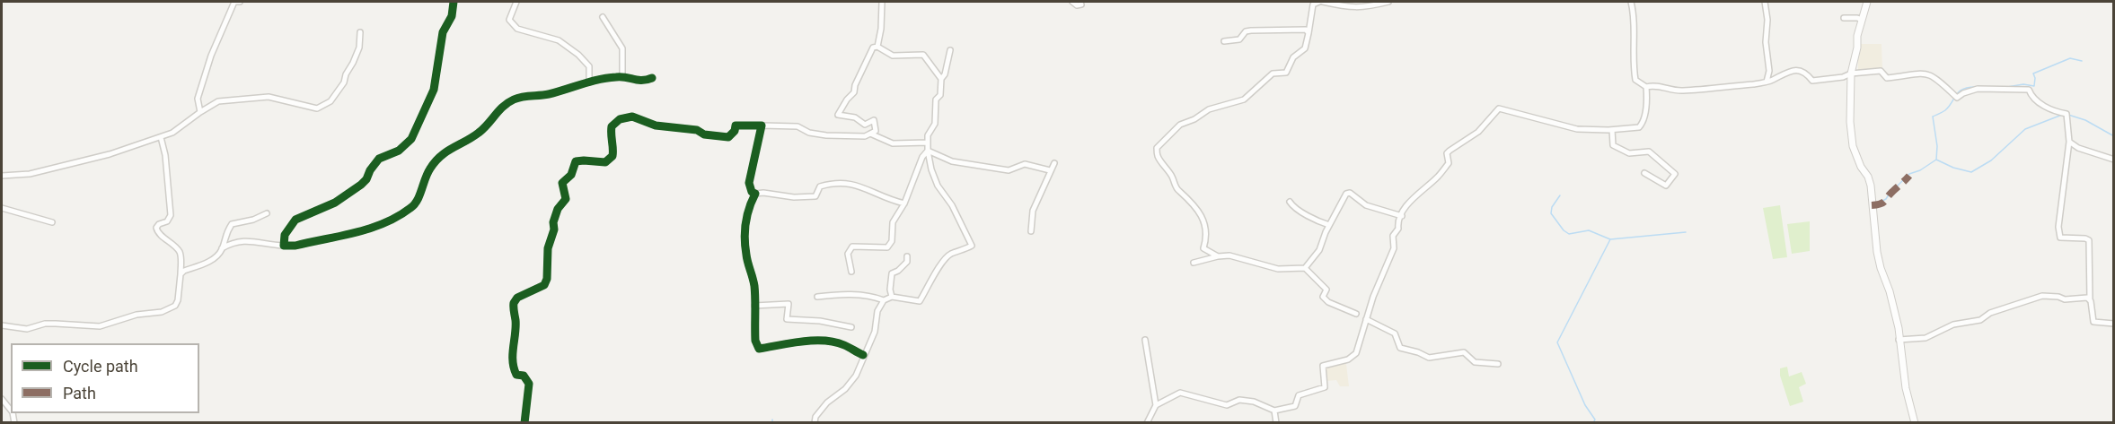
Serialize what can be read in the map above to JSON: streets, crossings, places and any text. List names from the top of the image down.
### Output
{
  "legend": ["Cycle path", "Path"]
}
